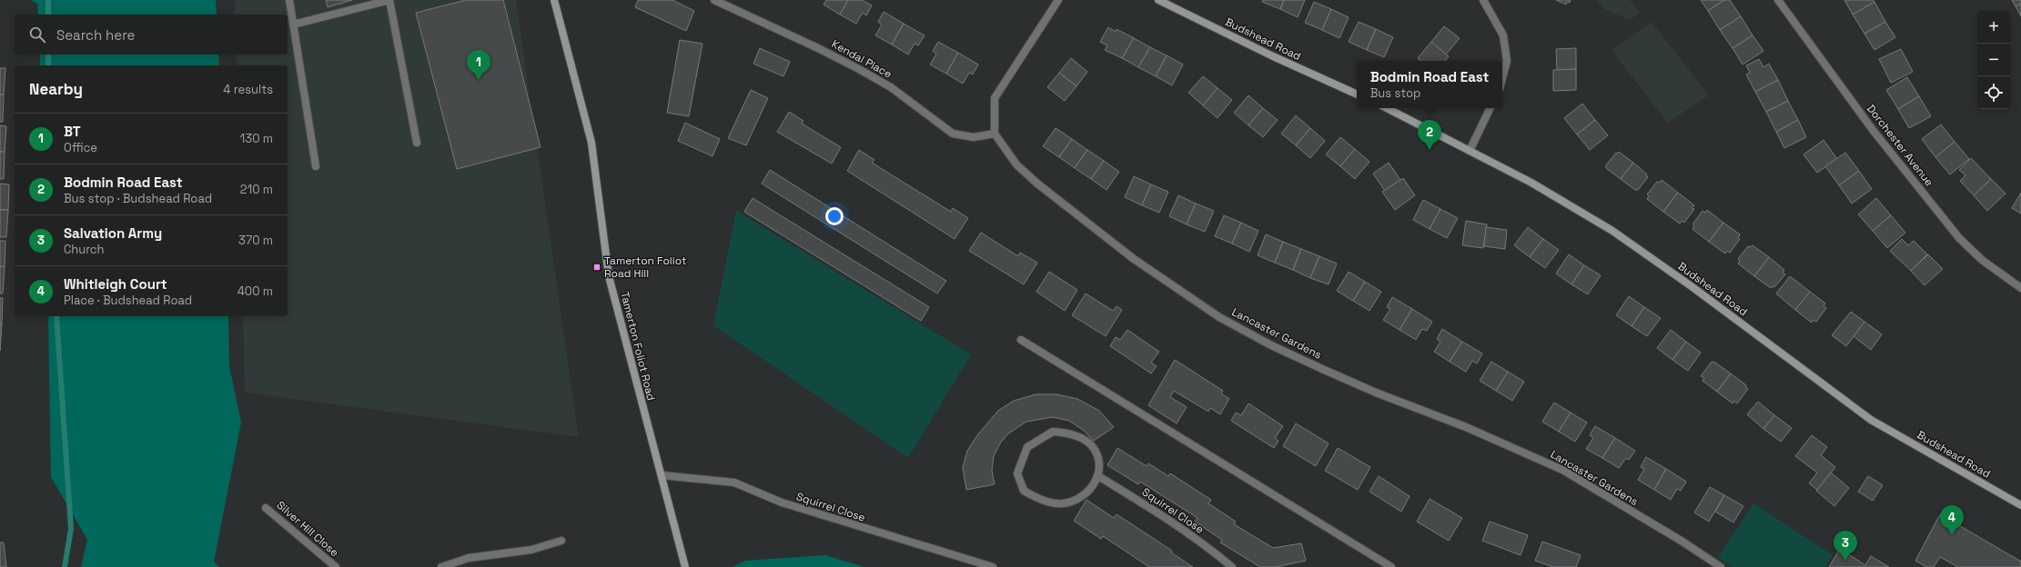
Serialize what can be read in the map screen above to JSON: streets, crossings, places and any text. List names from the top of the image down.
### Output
{
  "streets": {
    "street": [
      "Budshead Road",
      "Kendal Place",
      "Dorchester Avenue",
      "Lancaster Gardens",
      "Tamerton Foliot Road",
      "Squirrel Close",
      "Silver Hill Close"
    ]
  },
  "crossings": [
    ["Kendal Place", "Lancaster Gardens"],
    ["Tamerton Foliot Road", "Squirrel Close"]
  ],
  "places": {
    "transit": ["Tamerton Foliot Road Hill"]
  },
  "page": {
    "map_buttons": ["+", "−"],
    "search": "Search here",
    "pins": [
      "1",
      "2",
      "4",
      "3"
    ],
    "popup": ["Bodmin Road East", "Bus stop"],
    "heading": ["Nearby", "4 results"],
    "list": [
      {
        "mark": "1",
        "name": "BT",
        "note": "Office",
        "value": "130 m"
      },
      {
        "mark": "2",
        "name": "Bodmin Road East",
        "note": "Bus stop · Budshead Road",
        "value": "210 m"
      },
      {
        "mark": "3",
        "name": "Salvation Army",
        "note": "Church",
        "value": "370 m"
      },
      {
        "mark": "4",
        "name": "Whitleigh Court",
        "note": "Place · Budshead Road",
        "value": "400 m"
      }
    ]
  }
}
